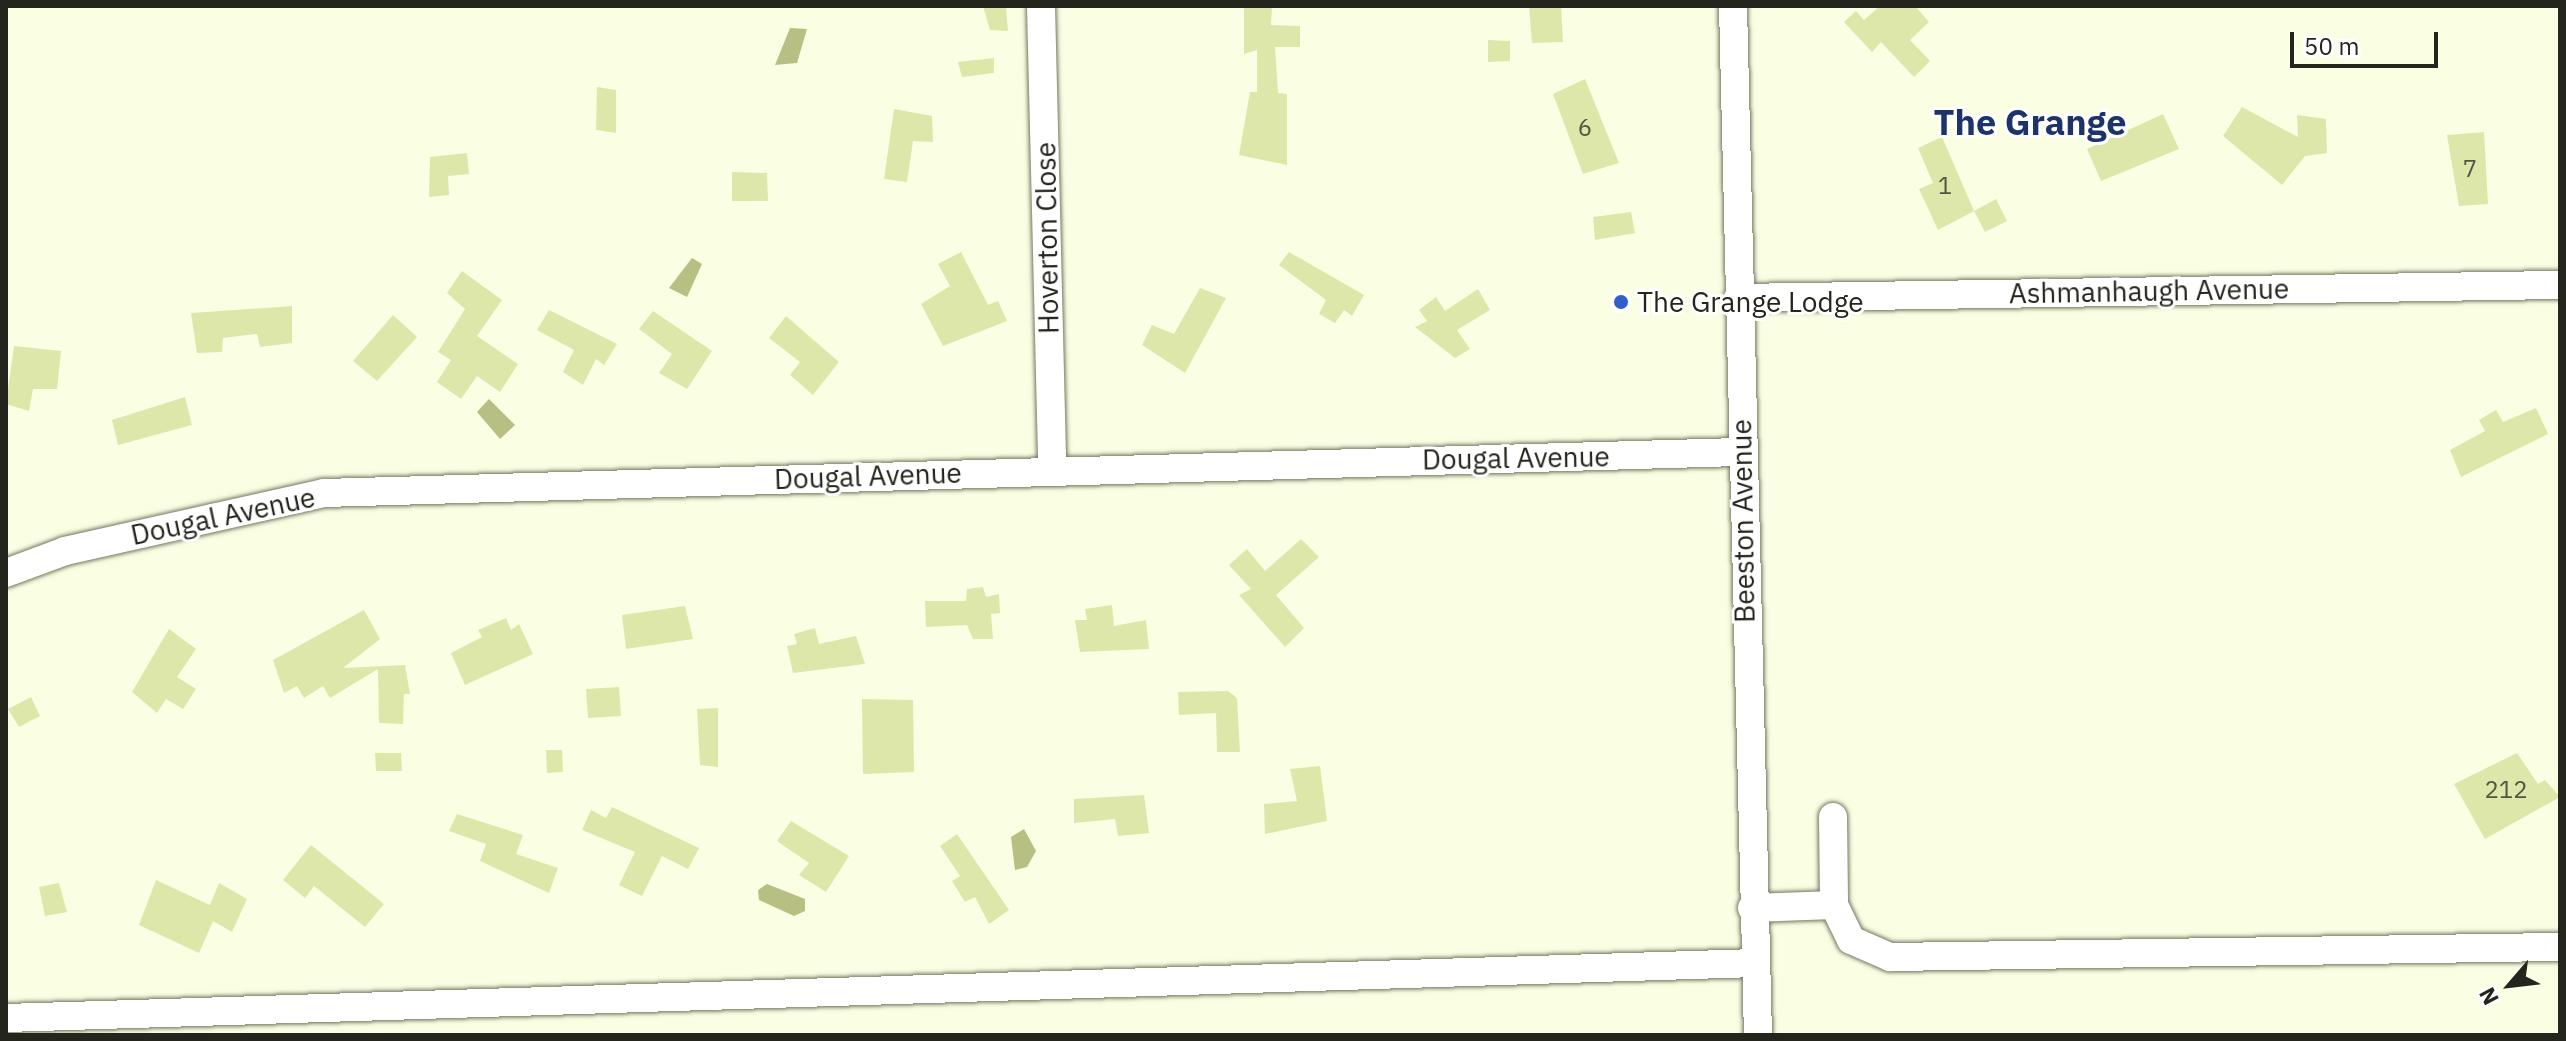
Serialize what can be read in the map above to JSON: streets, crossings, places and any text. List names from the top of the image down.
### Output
{
  "streets": {
    "street": [
      "Hoverton Close",
      "Ashmanhaugh Avenue",
      "Dougal Avenue",
      "Beeston Avenue"
    ]
  },
  "crossings": [
    ["Hoverton Close", "Dougal Avenue"],
    ["Ashmanhaugh Avenue", "Beeston Avenue"],
    ["Dougal Avenue", "Beeston Avenue"]
  ],
  "districts": ["The Grange"],
  "places": ["The Grange Lodge"],
  "house_numbers": [
    "6",
    "7",
    "1",
    "212"
  ],
  "scale_bar": "50 m",
  "north": "bottom left"
}
